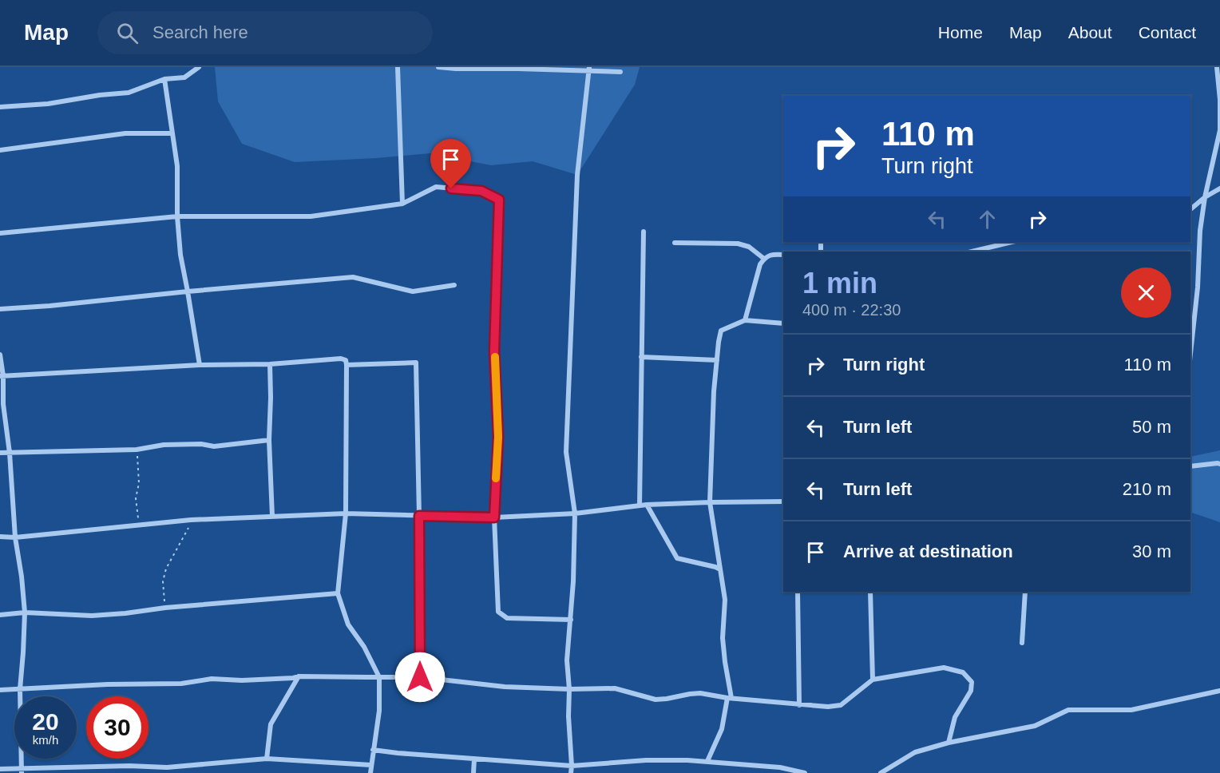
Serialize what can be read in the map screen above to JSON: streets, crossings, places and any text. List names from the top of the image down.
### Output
{
  "page": {
    "header": "Map",
    "search": "Search here",
    "nav": [
      "Home",
      "Map",
      "About",
      "Contact"
    ],
    "turn": ["110 m", "Turn right"],
    "heading": ["1 min", "400 m · 22:30"],
    "list": [
      {
        "name": "Turn right",
        "value": "110 m"
      },
      {
        "name": "Turn left",
        "value": "50 m"
      },
      {
        "name": "Turn left",
        "value": "210 m"
      },
      {
        "name": "Arrive at destination",
        "value": "30 m"
      }
    ],
    "speed": "20 km/h",
    "limit": "30"
  }
}
